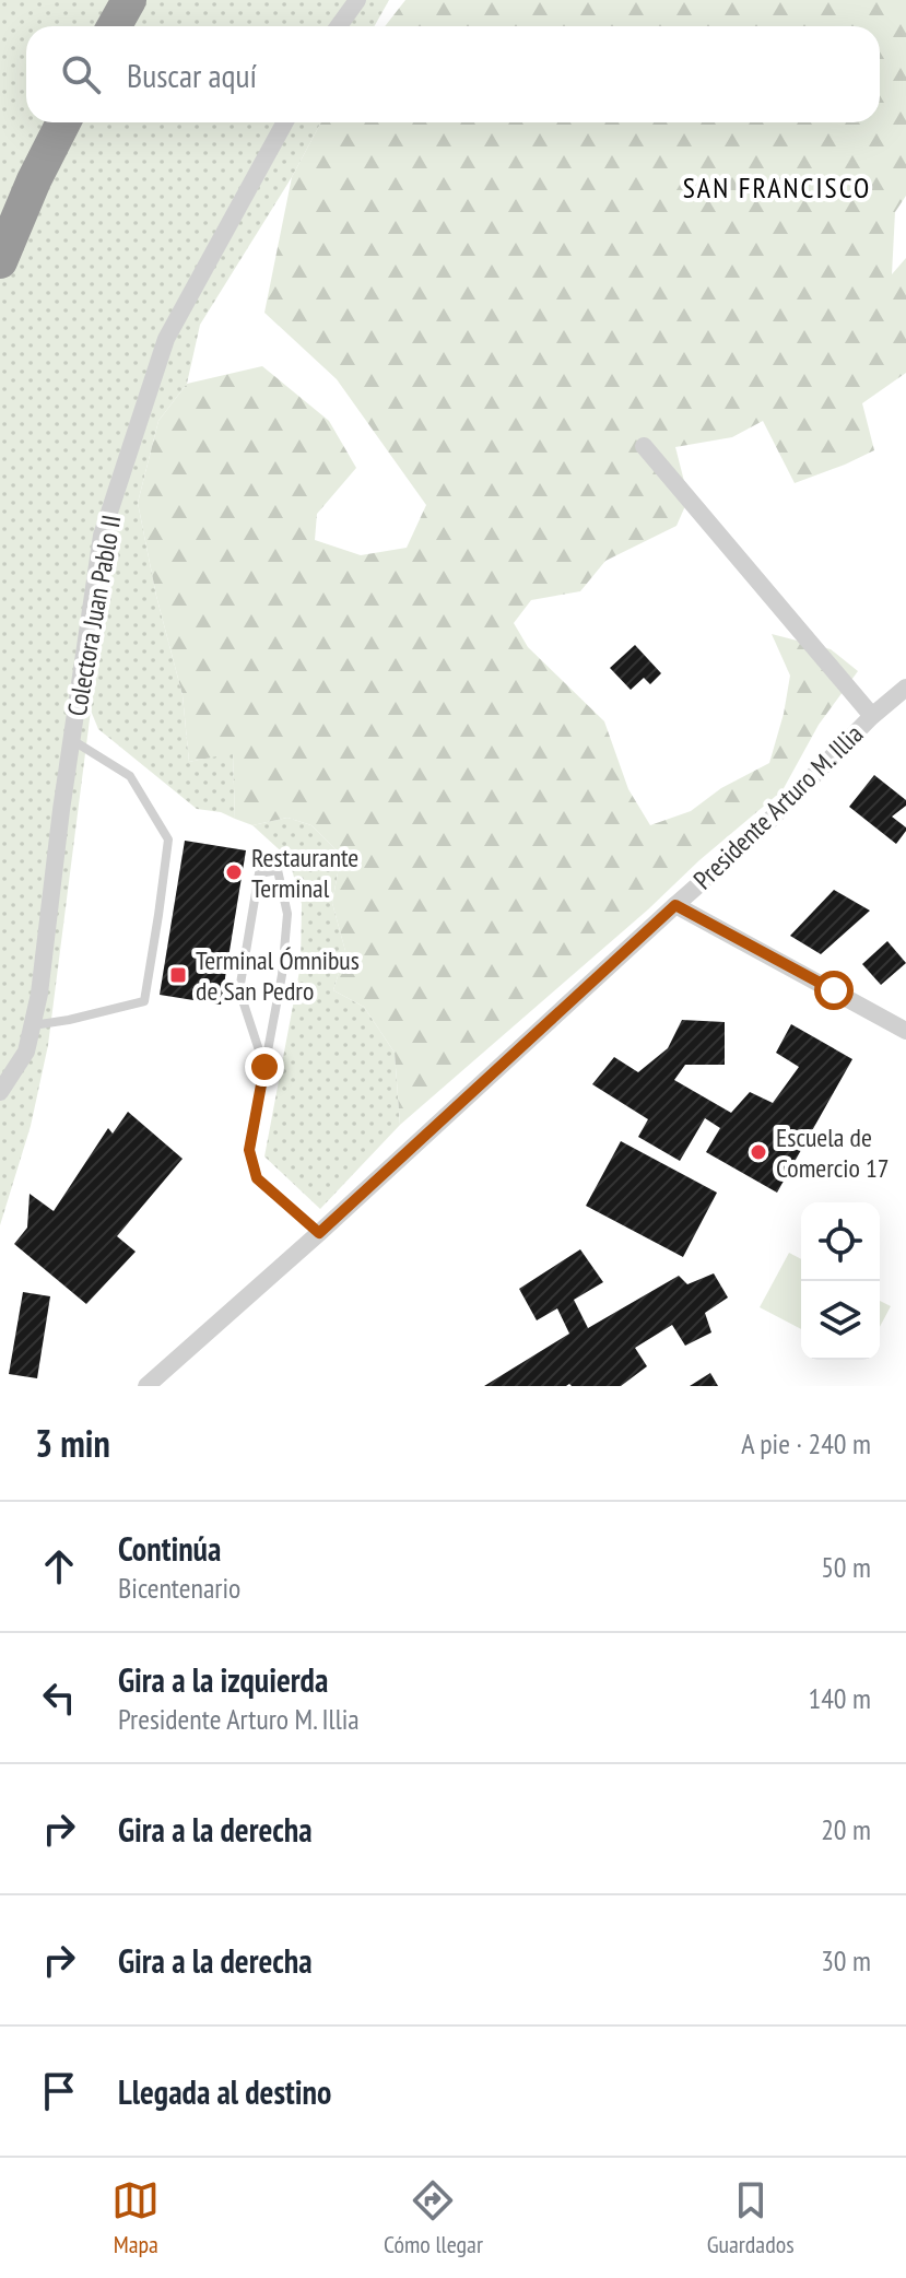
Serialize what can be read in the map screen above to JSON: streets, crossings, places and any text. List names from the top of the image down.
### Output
{
  "streets": {
    "street": ["Colectora Juan Pablo II", "Presidente Arturo M. Illia"]
  },
  "districts": ["SAN FRANCISCO"],
  "places": {
    "other": ["Restaurante Terminal", "Escuela de Comercio 17"],
    "transit": ["Terminal Ómnibus de San Pedro"]
  },
  "page": {
    "search": "Buscar aquí",
    "heading": ["3 min", "A pie · 240 m"],
    "list": [
      ["Continúa", "Bicentenario", "50 m"],
      ["Gira a la izquierda", "Presidente Arturo M. Illia", "140 m"],
      ["Gira a la derecha", "20 m"],
      ["Gira a la derecha", "30 m"],
      "Llegada al destino"
    ],
    "nav": ["Mapa", "Cómo llegar", "Guardados"]
  }
}
